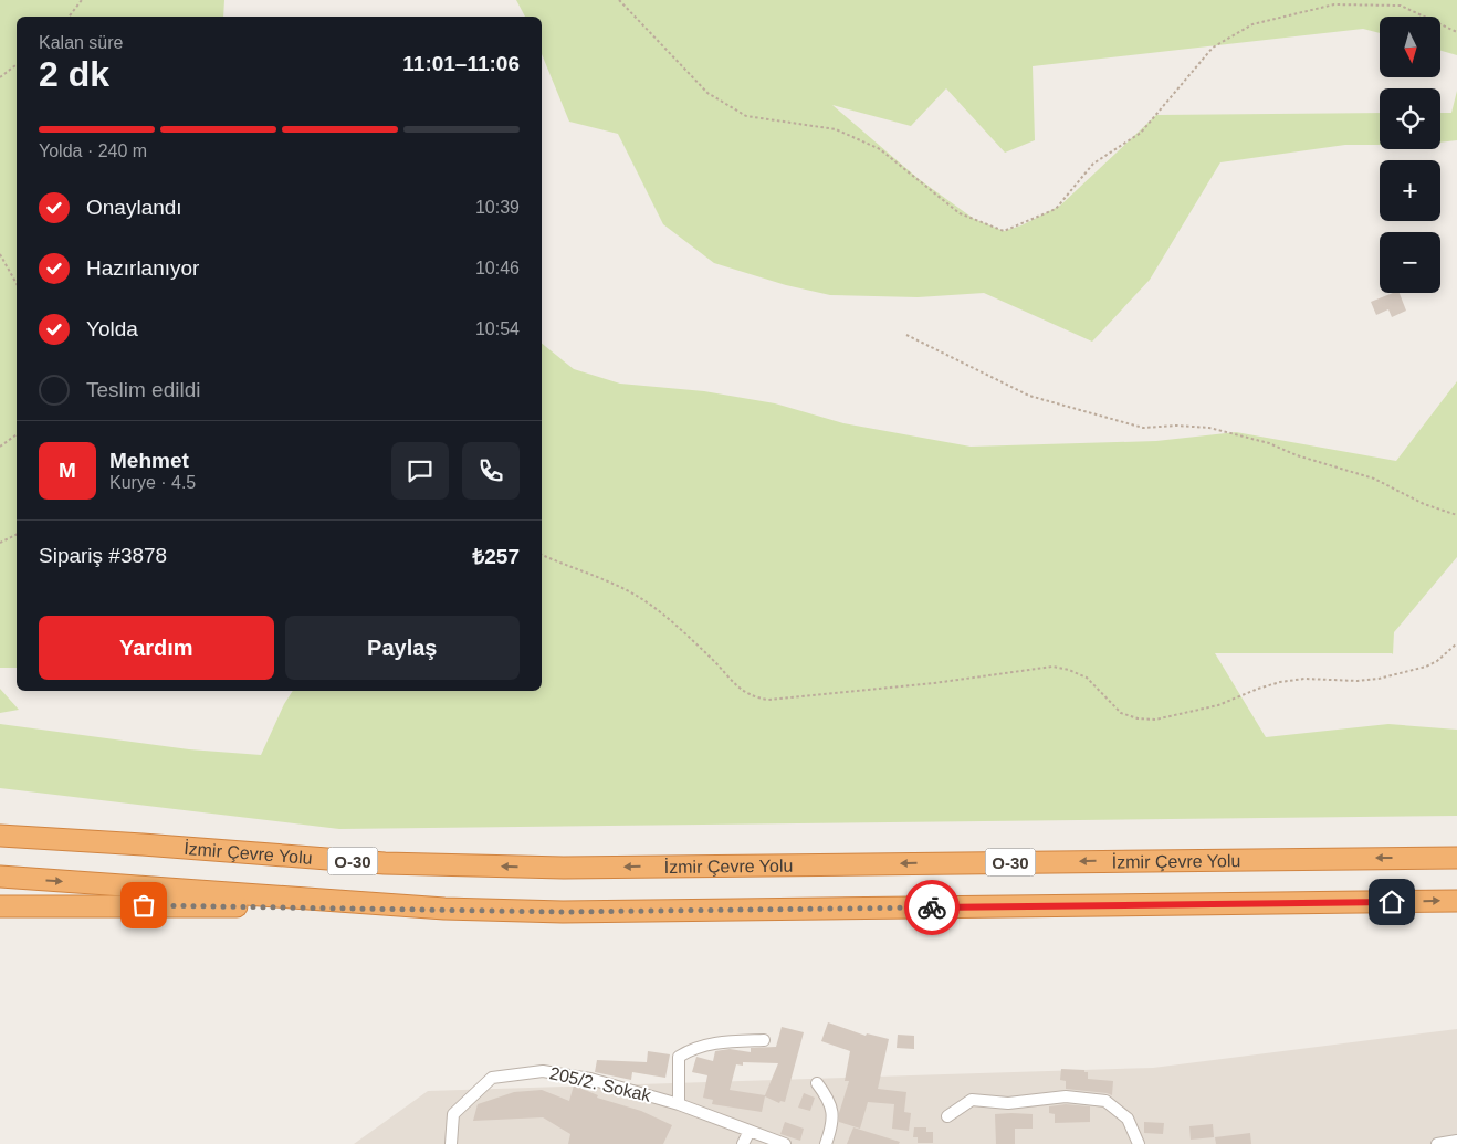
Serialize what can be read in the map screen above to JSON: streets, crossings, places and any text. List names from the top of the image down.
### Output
{
  "streets": {
    "highway": ["İzmir Çevre Yolu", "O-30"],
    "street": ["205/2. Sokak"]
  },
  "north": "bottom",
  "page": {
    "map_buttons": ["+", "−"],
    "heading": ["2 dk", "Kalan süre", "11:01–11:06"],
    "panel": [
      "Mehmet",
      "Kurye · 4.5",
      "Sipariş #3878",
      "₺257"
    ],
    "bar": "Yolda · 240 m",
    "list": [
      ["Onaylandı", "10:39"],
      ["Hazırlanıyor", "10:46"],
      ["Yolda", "10:54"],
      "Teslim edildi"
    ],
    "round": "M",
    "buttons": ["Yardım", "Paylaş"]
  }
}
